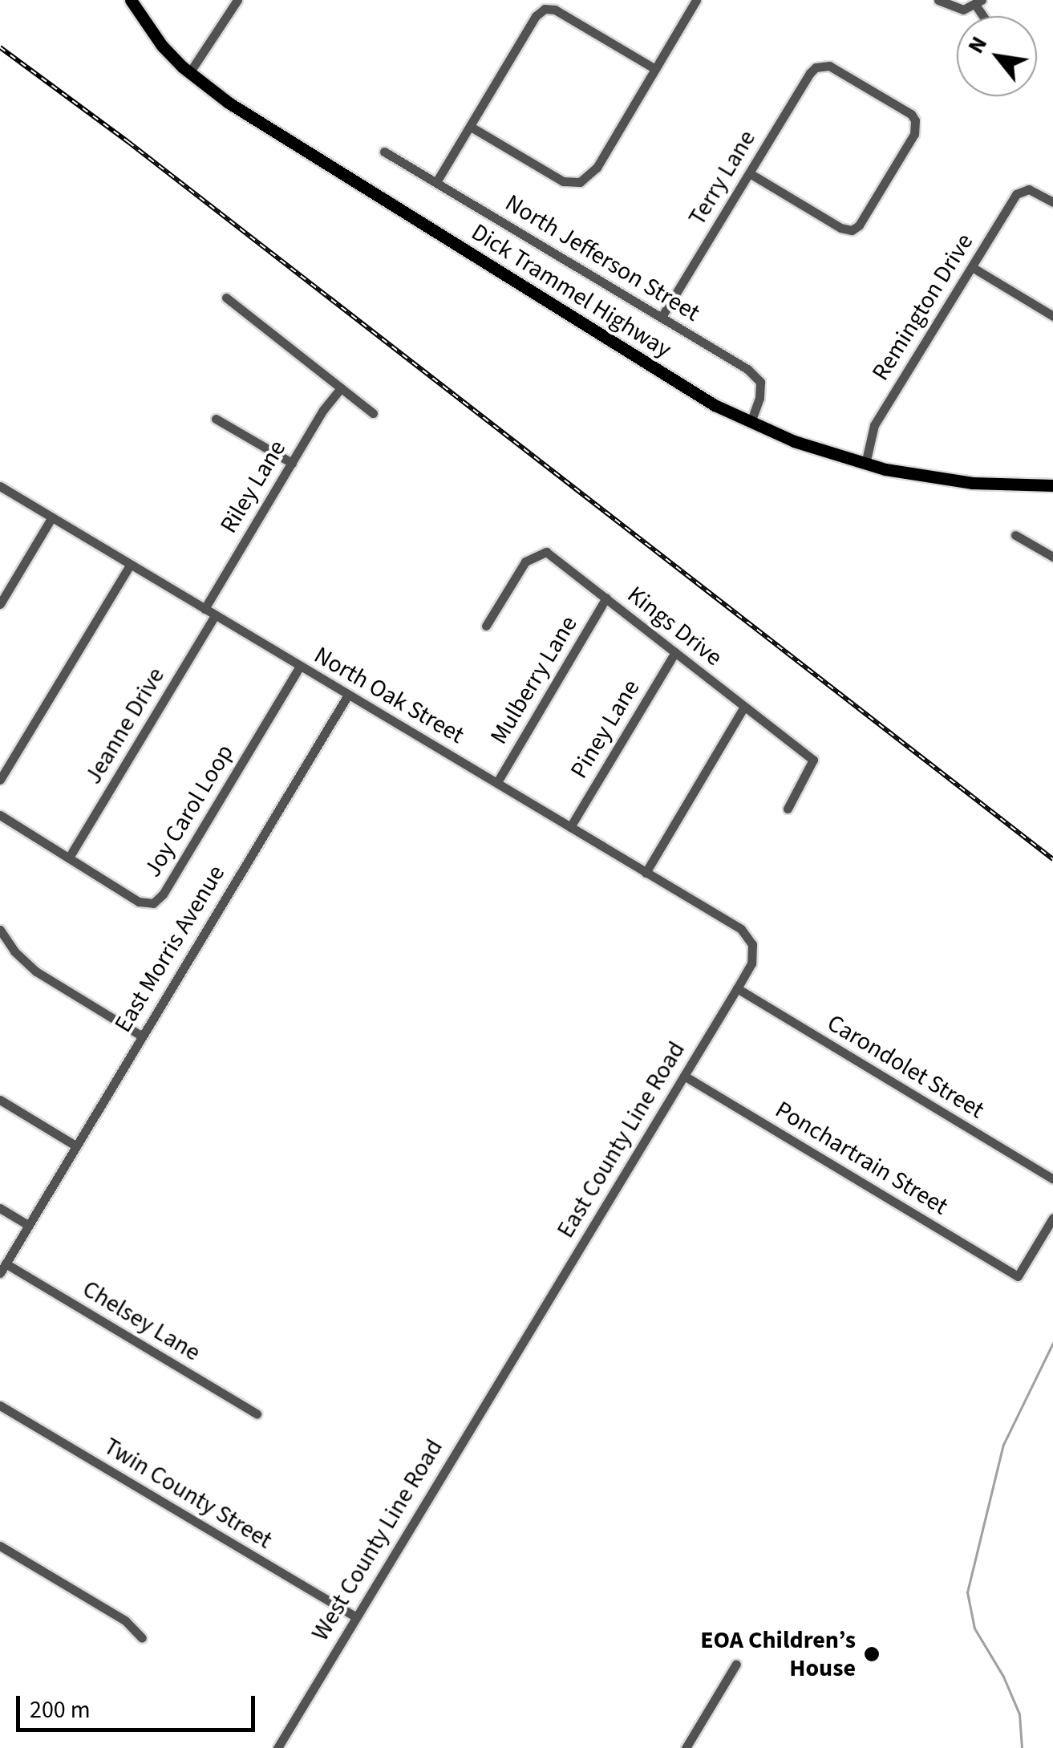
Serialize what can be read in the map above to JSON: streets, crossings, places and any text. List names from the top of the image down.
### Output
{
  "streets": {
    "main road": ["Dick Trammel Highway"],
    "street": [
      "Terry Lane",
      "North Jefferson Street",
      "Remington Drive",
      "Riley Lane",
      "Kings Drive",
      "Mulberry Lane",
      "North Oak Street",
      "Jeanne Drive",
      "Piney Lane",
      "Joy Carol Loop",
      "East Morris Avenue",
      "Carondolet Street",
      "East County Line Road",
      "Ponchartrain Street",
      "Chelsey Lane",
      "Twin County Street",
      "West County Line Road"
    ]
  },
  "crossings": [
    ["Terry Lane", "North Jefferson Street"],
    ["North Jefferson Street", "Dick Trammel Highway"],
    ["Dick Trammel Highway", "Remington Drive"],
    ["Riley Lane", "North Oak Street"],
    ["Kings Drive", "Mulberry Lane"],
    ["Kings Drive", "Piney Lane"],
    ["Mulberry Lane", "North Oak Street"],
    ["North Oak Street", "Jeanne Drive"],
    ["North Oak Street", "Piney Lane"],
    ["North Oak Street", "Joy Carol Loop"],
    ["North Oak Street", "East Morris Avenue"],
    ["North Oak Street", "East County Line Road"],
    ["Jeanne Drive", "Joy Carol Loop"],
    ["East Morris Avenue", "Chelsey Lane"],
    ["Carondolet Street", "East County Line Road"],
    ["East County Line Road", "Ponchartrain Street"],
    ["East County Line Road", "West County Line Road"],
    ["Twin County Street", "West County Line Road"]
  ],
  "places": ["EOA Children’s House"],
  "scale_bar": "200 m",
  "north": "top left"
}
